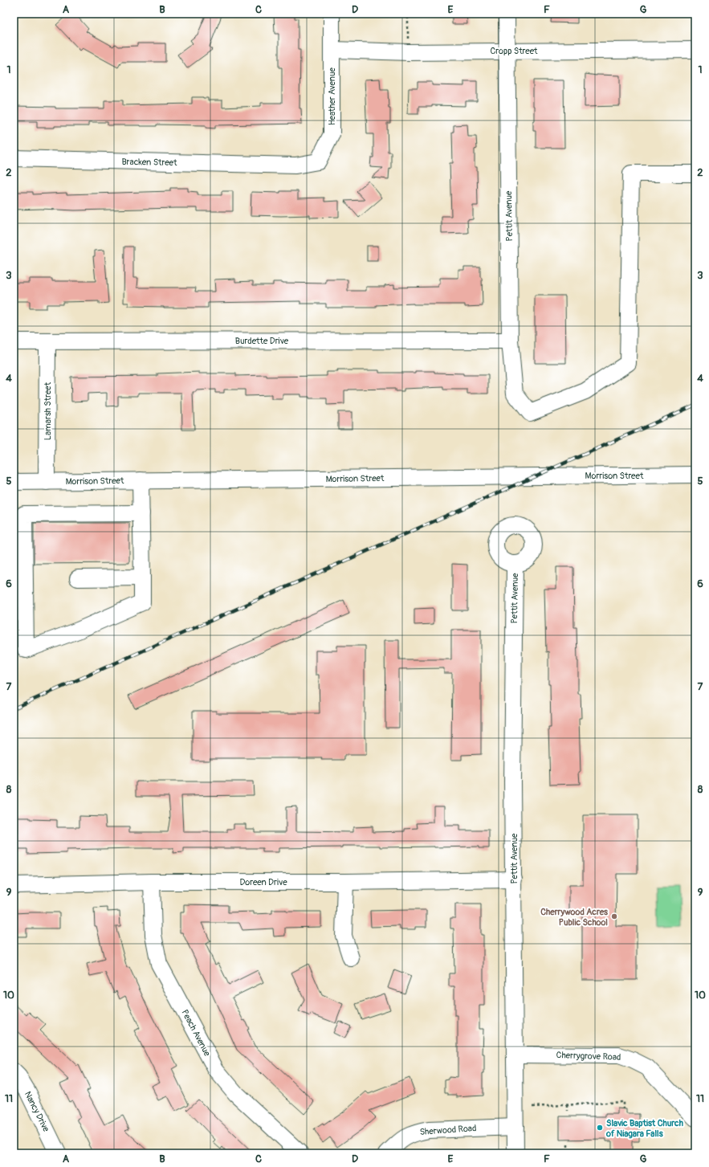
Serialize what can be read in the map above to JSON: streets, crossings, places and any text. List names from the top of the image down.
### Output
{
  "streets": {
    "street": [
      "Cropp Street",
      "Heather Avenue",
      "Bracken Street",
      "Pettit Avenue",
      "Burdette Drive",
      "Lamarsh Street",
      "Morrison Street",
      "Doreen Drive",
      "Peach Avenue",
      "Cherrygrove Road",
      "Nancy Drive",
      "Sherwood Road"
    ]
  },
  "crossings": [
    ["Cropp Street", "Heather Avenue"],
    ["Cropp Street", "Pettit Avenue"],
    ["Heather Avenue", "Bracken Street"],
    ["Pettit Avenue", "Burdette Drive"],
    ["Pettit Avenue", "Doreen Drive"],
    ["Pettit Avenue", "Cherrygrove Road"],
    ["Pettit Avenue", "Sherwood Road"],
    ["Burdette Drive", "Lamarsh Street"],
    ["Lamarsh Street", "Morrison Street"],
    ["Doreen Drive", "Peach Avenue"]
  ],
  "places": ["Cherrywood Acres Public School", "Slavic Baptist Church of Niagara Falls"],
  "grid": {
    "columns": [
      "A",
      "B",
      "C",
      "D",
      "E",
      "F",
      "G"
    ],
    "rows": [
      "1",
      "2",
      "3",
      "4",
      "5",
      "6",
      "7",
      "8",
      "9",
      "10",
      "11"
    ]
  }
}
